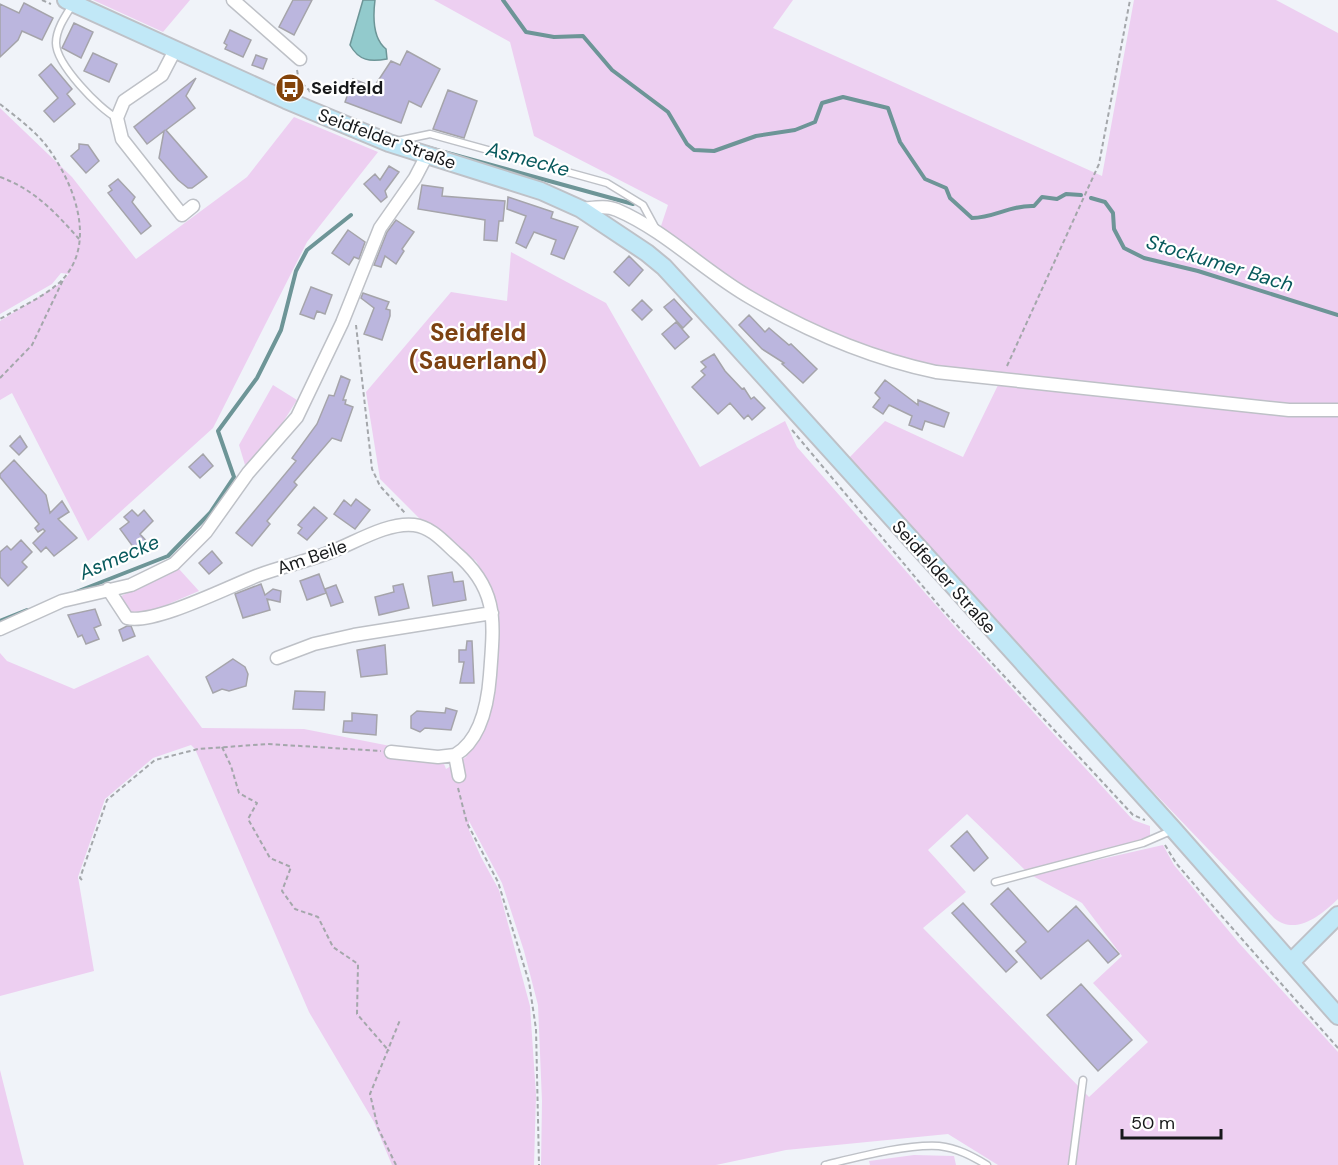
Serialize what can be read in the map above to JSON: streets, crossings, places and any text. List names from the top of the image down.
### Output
{
  "streets": {
    "main road": ["Seidfelder Straße"],
    "street": ["Am Beile"]
  },
  "districts": ["Seidfeld (Sauerland)"],
  "water": ["Asmecke", "Stockumer Bach"],
  "places": {
    "bus stop": ["Seidfeld"]
  },
  "scale_bar": "50 m"
}
